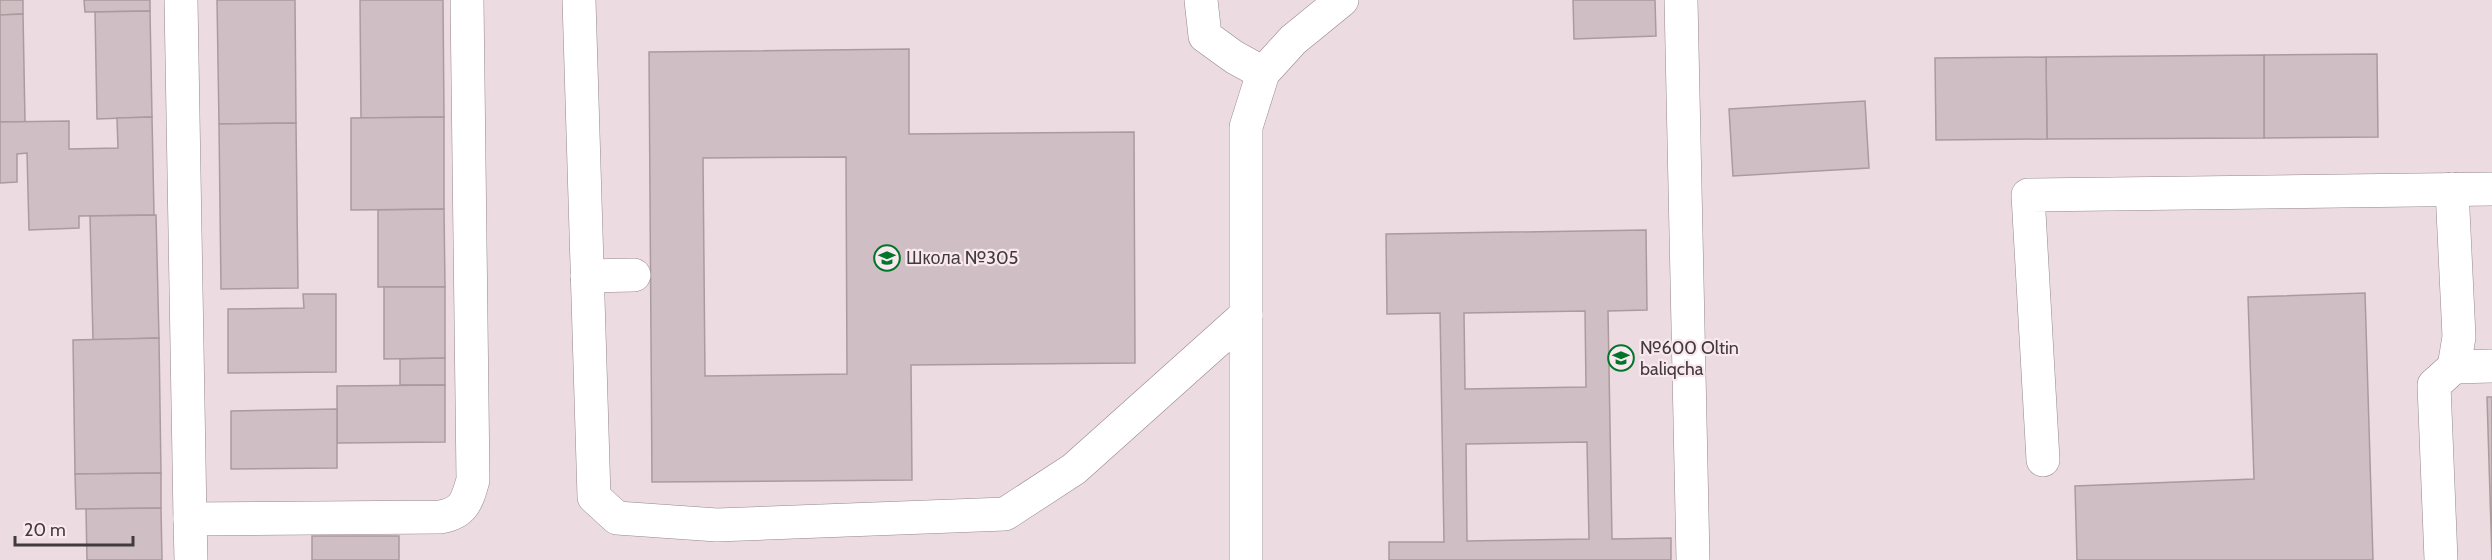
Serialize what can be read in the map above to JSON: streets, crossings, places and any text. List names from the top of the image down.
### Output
{
  "places": {
    "school or university": ["Школа №305", "№600 Oltin baliqcha"]
  },
  "scale_bar": "20 m"
}
